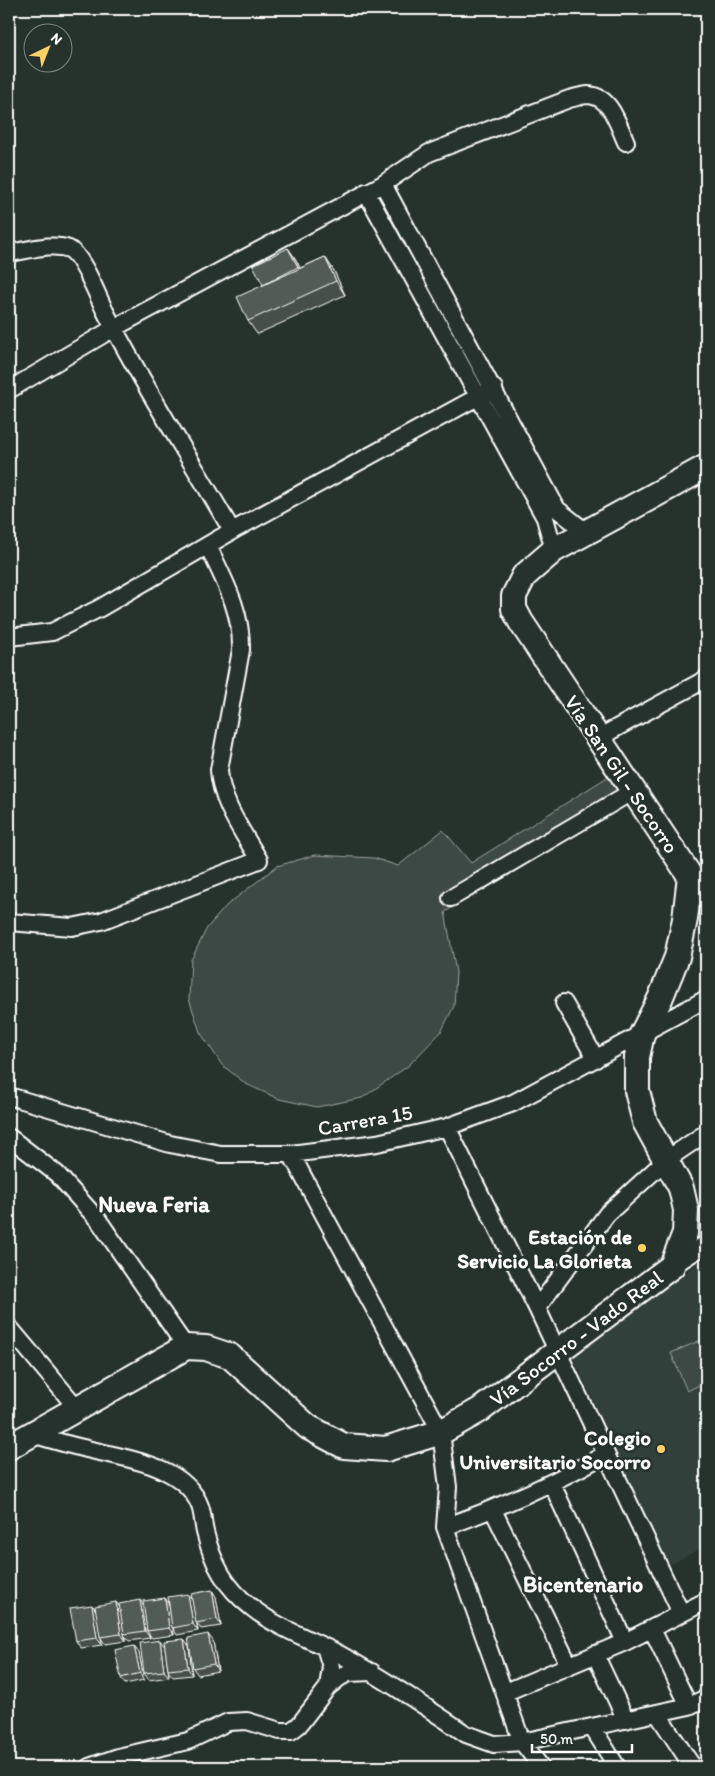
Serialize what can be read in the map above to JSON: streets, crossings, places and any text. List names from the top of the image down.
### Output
{
  "streets": {
    "highway": ["Vía San Gil - Socorro", "Vía Socorro - Vado Real"],
    "street": ["Carrera 15"]
  },
  "crossings": [
    ["Vía San Gil - Socorro", "Carrera 15"],
    ["Vía San Gil - Socorro", "Vía Socorro - Vado Real"]
  ],
  "districts": ["Nueva Feria", "Bicentenario"],
  "places": ["Estación de Servicio La Glorieta", "Colegio Universitario Socorro"],
  "scale_bar": "50 m",
  "north": "top right"
}
